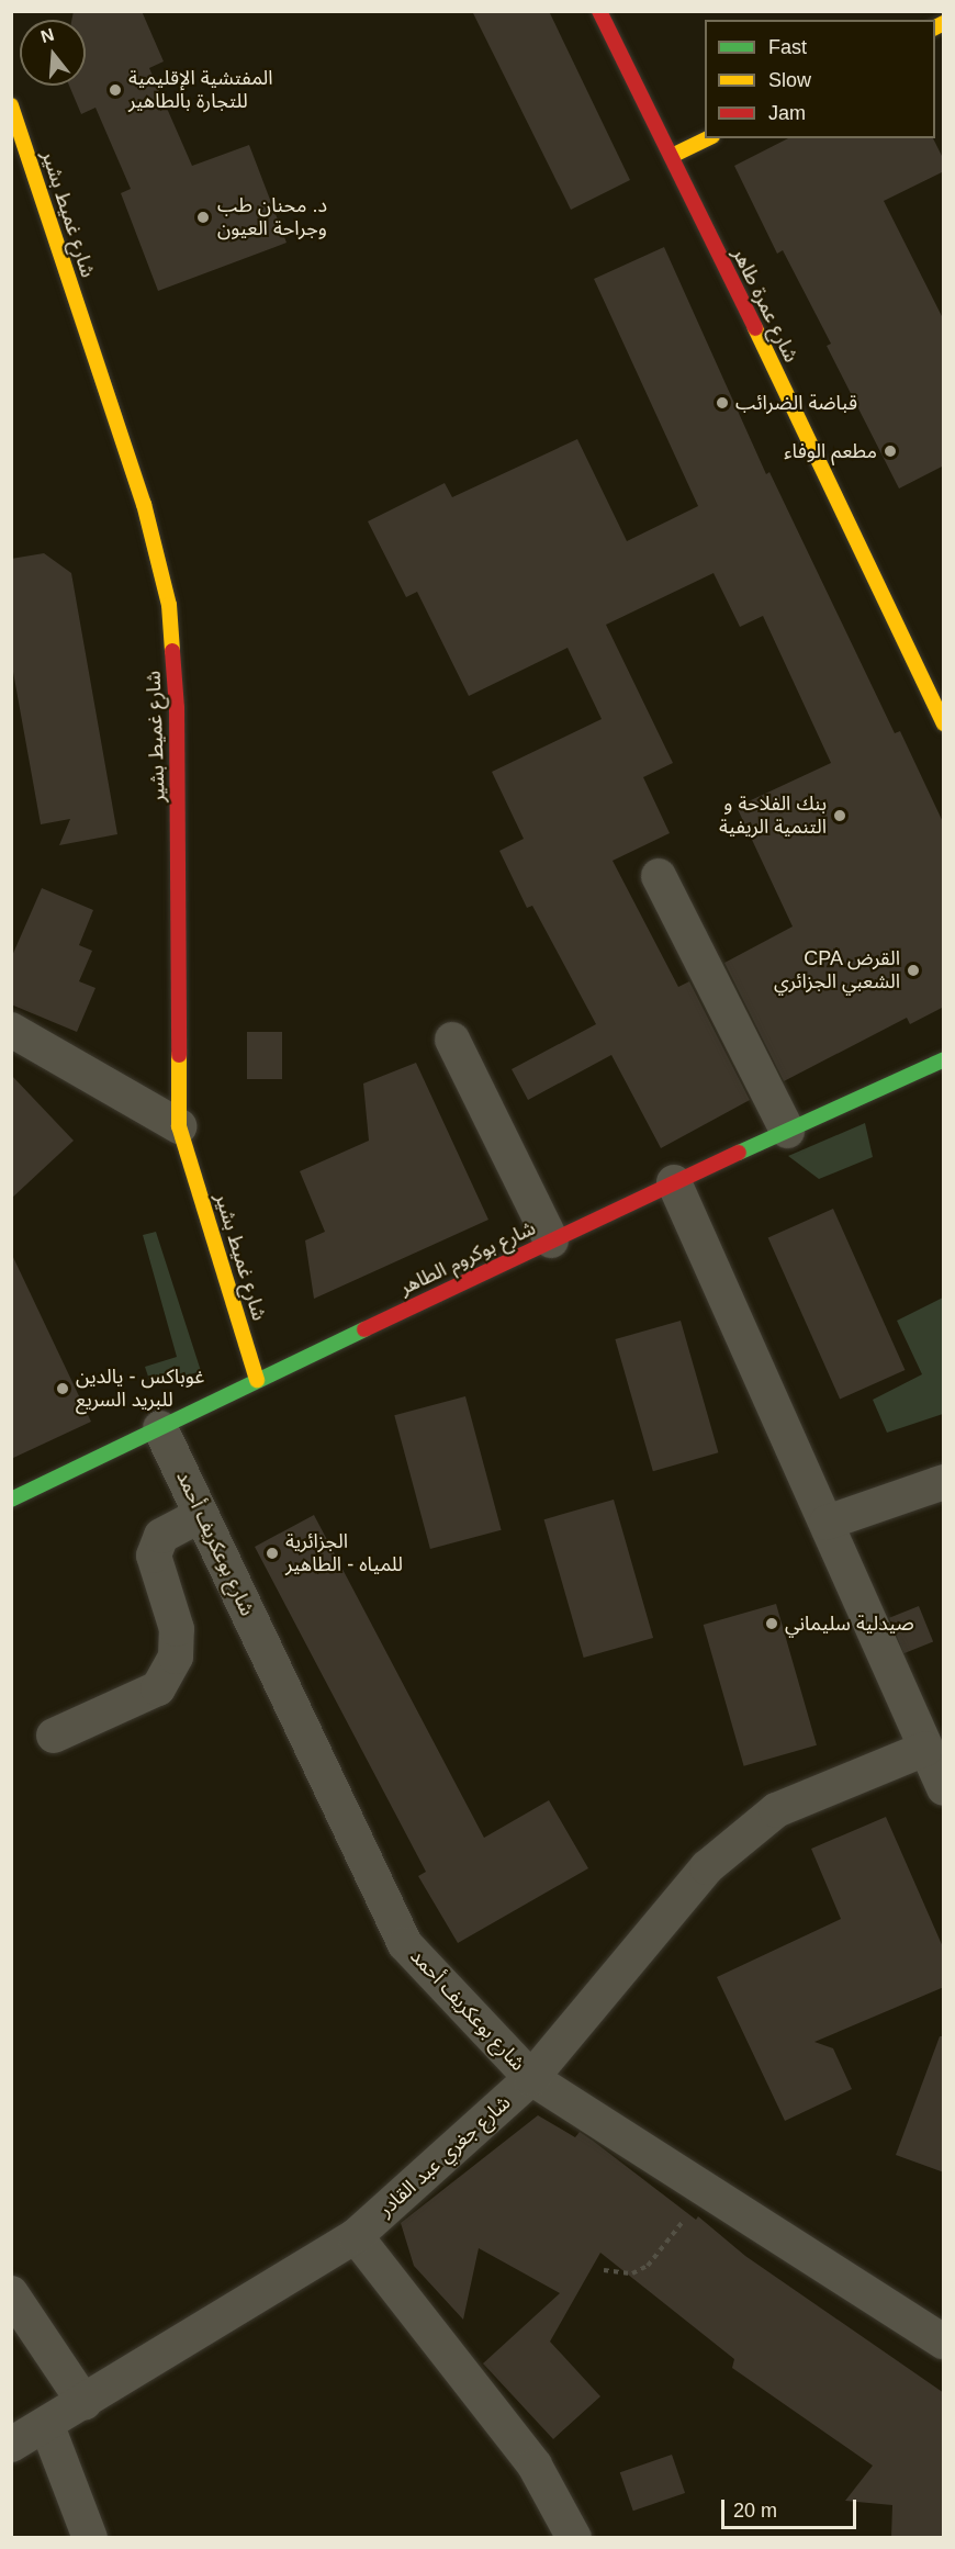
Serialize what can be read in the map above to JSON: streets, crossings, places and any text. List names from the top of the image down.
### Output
{
  "streets": {
    "main road": ["شارع غميط بشير", "شارع عمرة طاهر", "شارع بوكروم الطاهر"],
    "street": ["شارع بوعكريف أحمد", "شارع جغري عبد القادر"]
  },
  "crossings": [
    ["شارع غميط بشير", "شارع بوكروم الطاهر"],
    ["شارع بوكروم الطاهر", "شارع بوعكريف أحمد"],
    ["شارع بوعكريف أحمد", "شارع جغري عبد القادر"]
  ],
  "places": [
    "المفتشية الإقليمية للتجارة بالطاهير",
    "د. محنان طب وجراحة العيون",
    "قباضة الضرائب",
    "مطعم الوفاء",
    "بنك الفلاحة و التنمية الريفية",
    "CPA القرض الشعبي الجزائري",
    "غوباكس - يالدين للبريد السريع",
    "الجزائرية للمياه - الطاهير",
    "صيدلية سليماني"
  ],
  "legend": ["Fast", "Slow", "Jam"],
  "scale_bar": "20 m",
  "north": "top"
}
